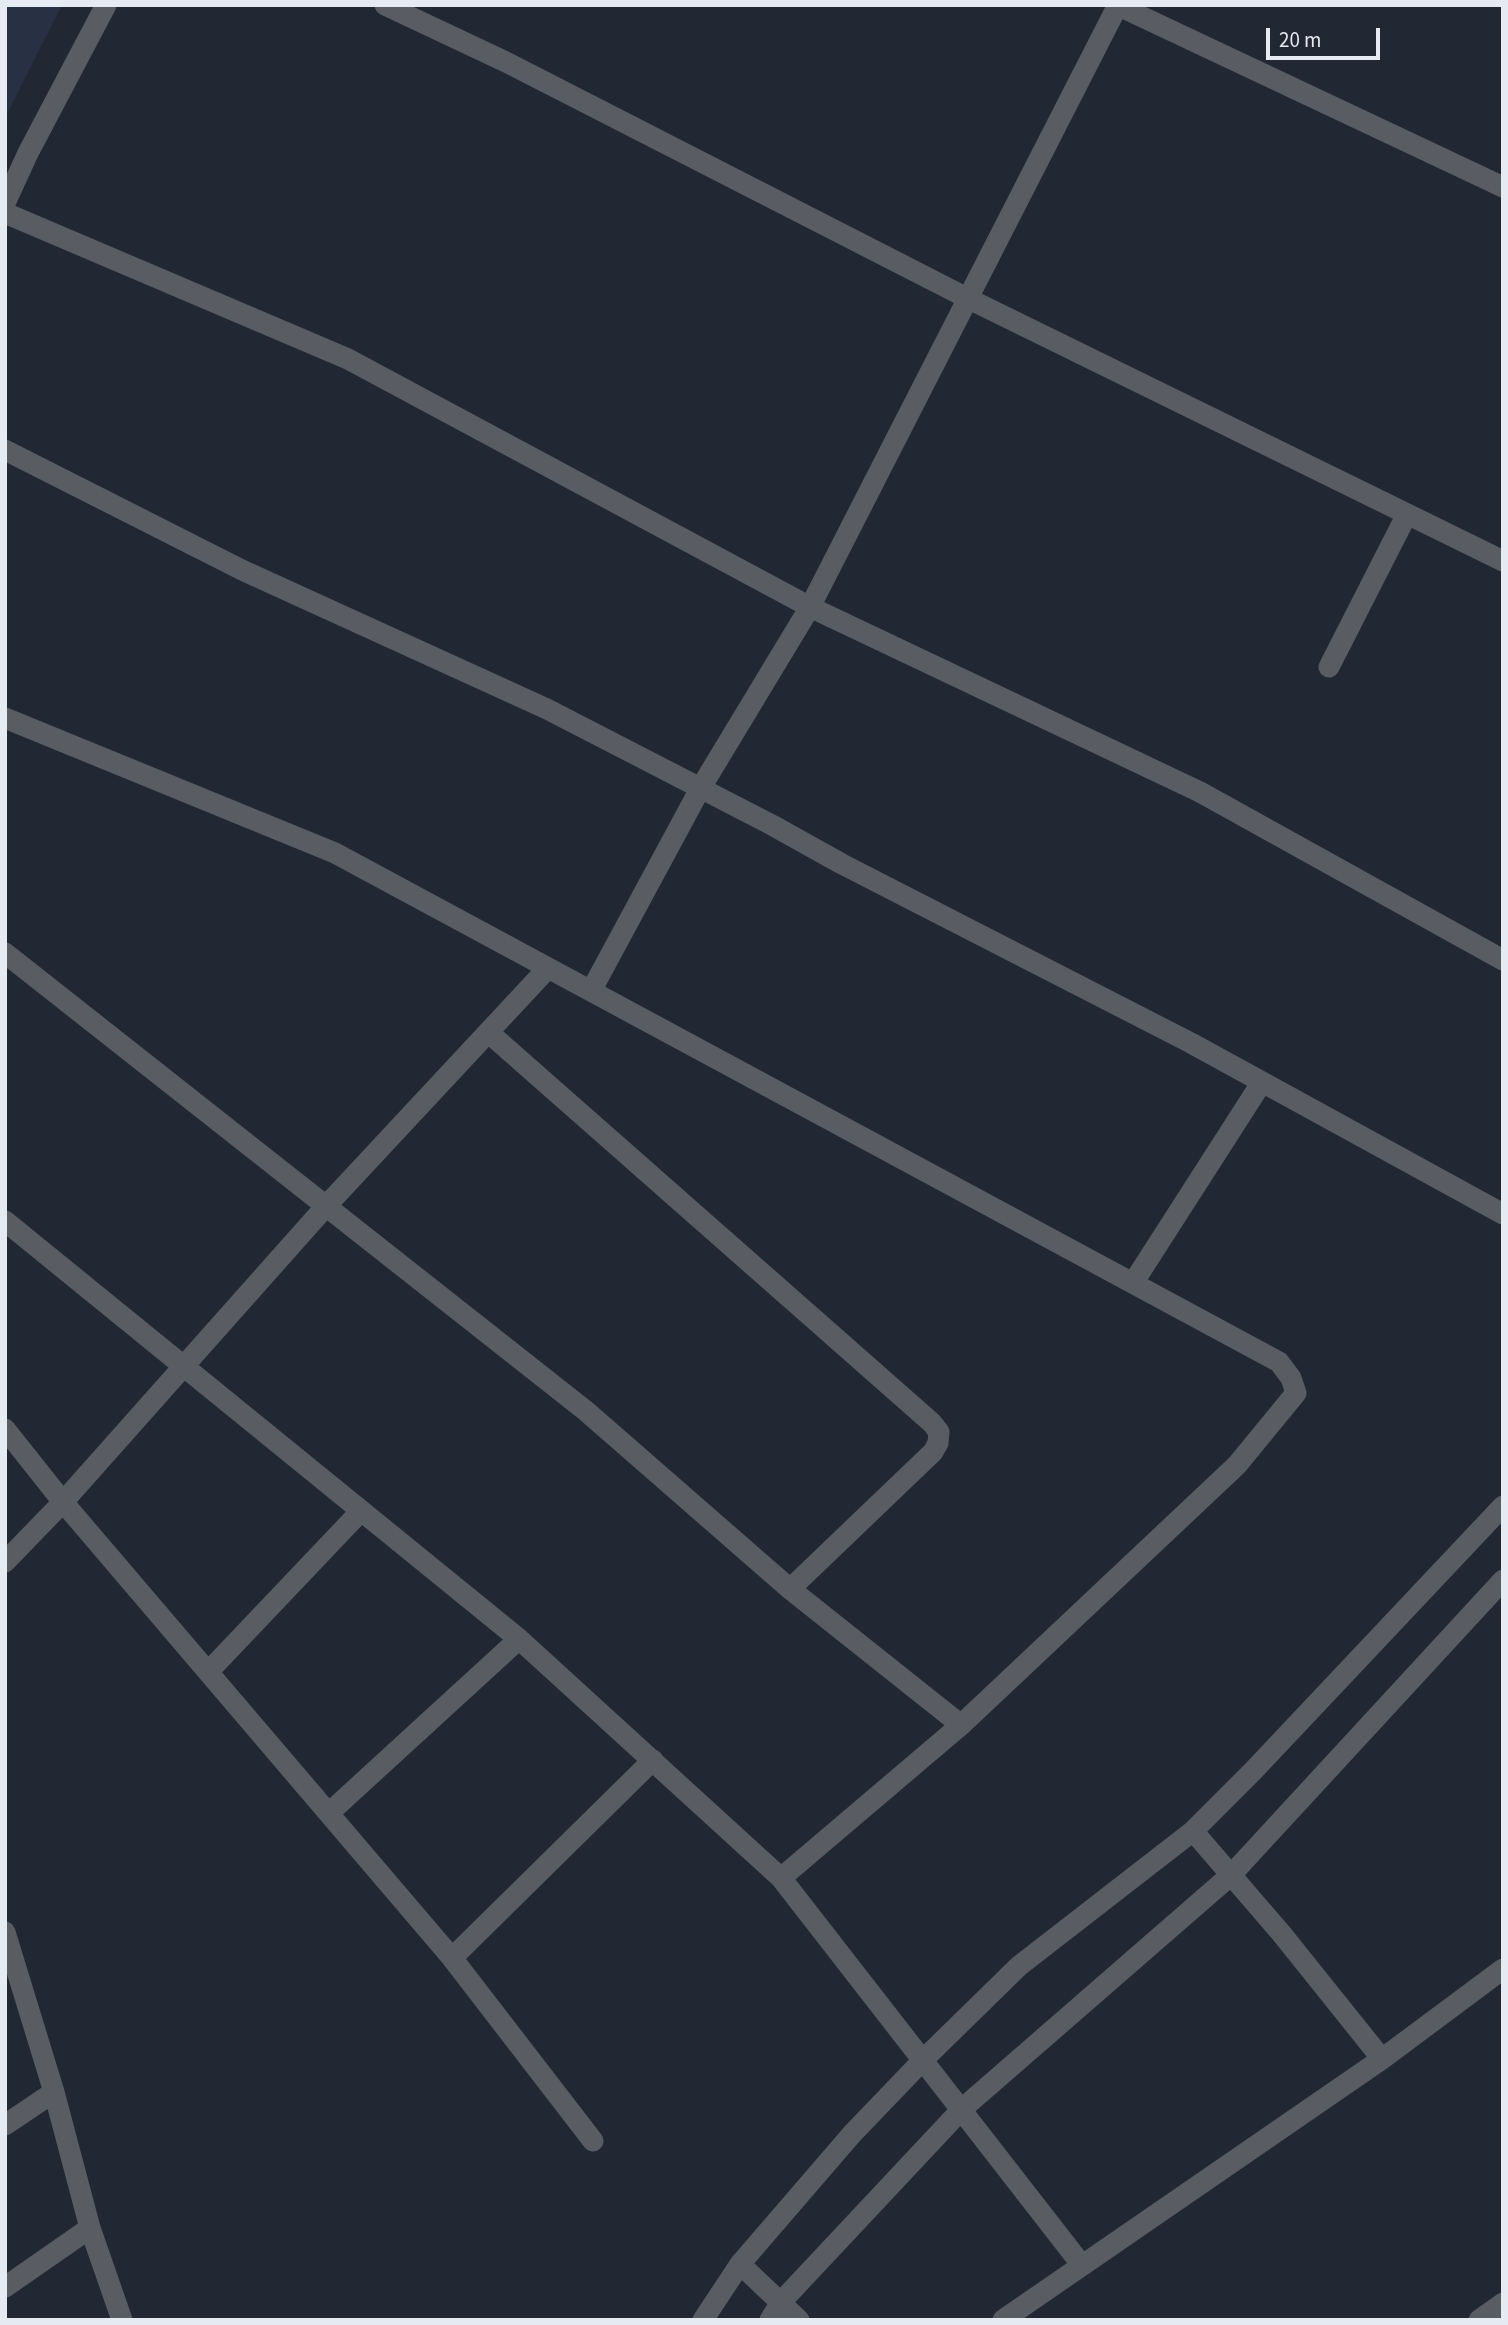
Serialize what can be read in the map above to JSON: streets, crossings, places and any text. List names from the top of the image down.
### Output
{
  "scale_bar": "20 m"
}
